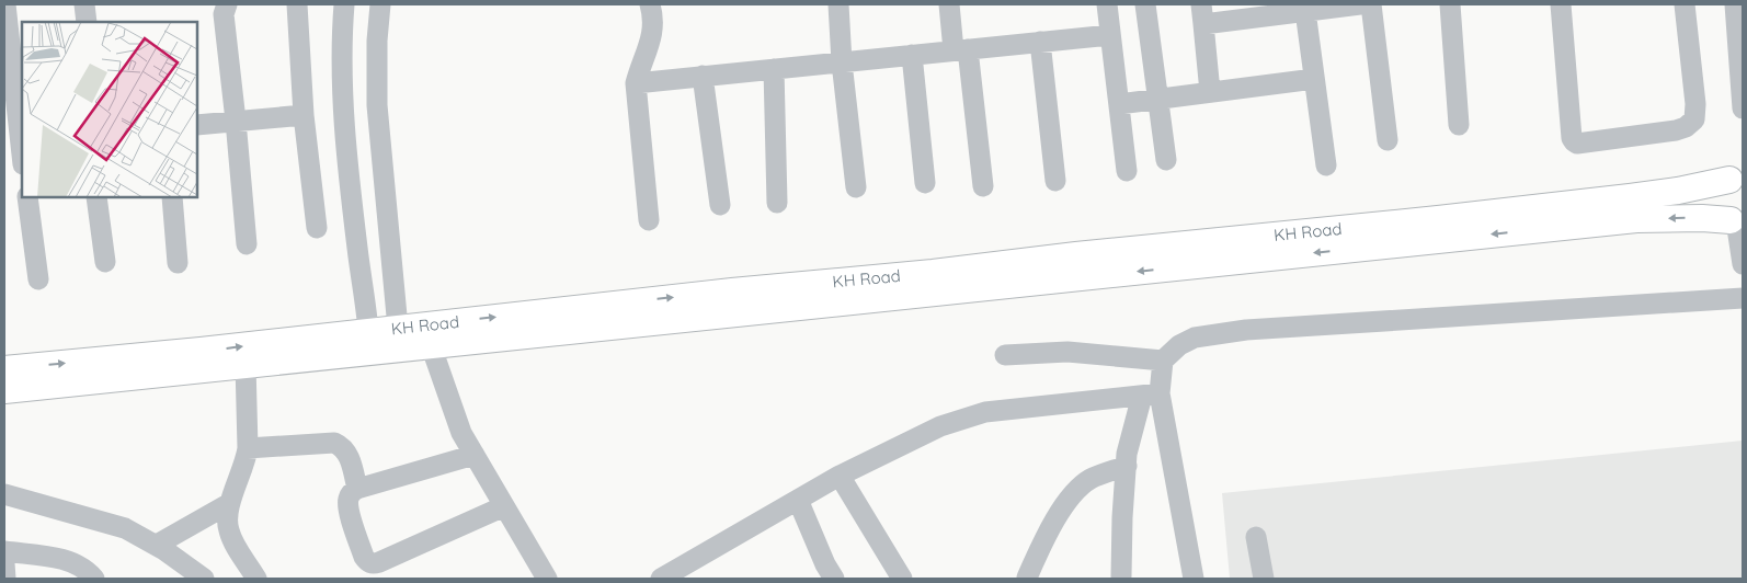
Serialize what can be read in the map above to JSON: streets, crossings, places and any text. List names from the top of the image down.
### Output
{
  "streets": {
    "main road": ["KH Road"]
  }
}
